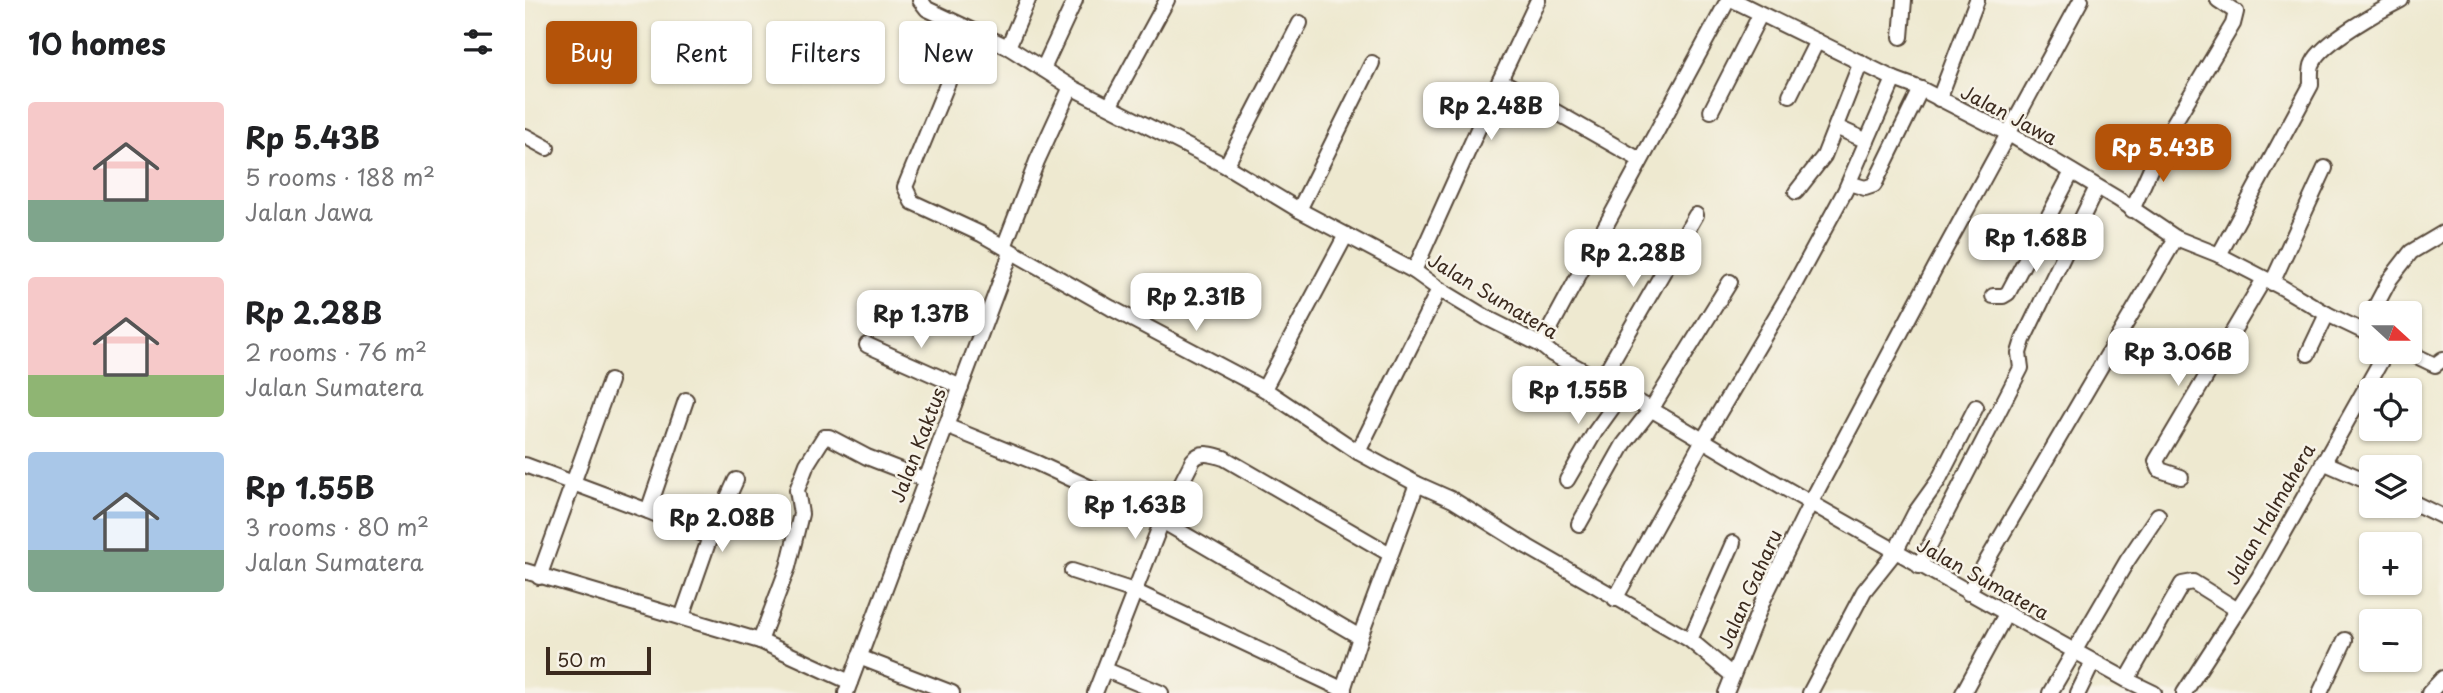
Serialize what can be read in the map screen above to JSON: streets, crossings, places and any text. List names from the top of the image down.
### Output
{
  "streets": {
    "street": [
      "Jalan Jawa",
      "Jalan Sumatera",
      "Jalan Kaktus",
      "Jalan Halmahera",
      "Jalan Gaharu"
    ]
  },
  "crossings": [
    ["Jalan Jawa", "Jalan Gaharu"],
    ["Jalan Sumatera", "Jalan Kaktus"],
    ["Jalan Sumatera", "Jalan Gaharu"]
  ],
  "scale_bar": "50 m",
  "north": "right",
  "page": {
    "heading": "10 homes",
    "chip": [
      "Buy",
      "Rent",
      "Filters",
      "New"
    ],
    "price": [
      "Rp 2.48B",
      "Rp 5.43B",
      "Rp 1.68B",
      "Rp 2.28B",
      "Rp 2.31B",
      "Rp 1.37B",
      "Rp 3.06B",
      "Rp 1.55B",
      "Rp 1.63B",
      "Rp 2.08B"
    ],
    "list": [
      {
        "name": "Rp 5.43B",
        "note": "5 rooms · 188 m² · Jalan Jawa"
      },
      {
        "name": "Rp 2.28B",
        "note": "2 rooms · 76 m² · Jalan Sumatera"
      },
      {
        "name": "Rp 1.55B",
        "note": "3 rooms · 80 m² · Jalan Sumatera"
      }
    ],
    "map_buttons": ["+", "−"],
    "scale": "50 m"
  }
}
